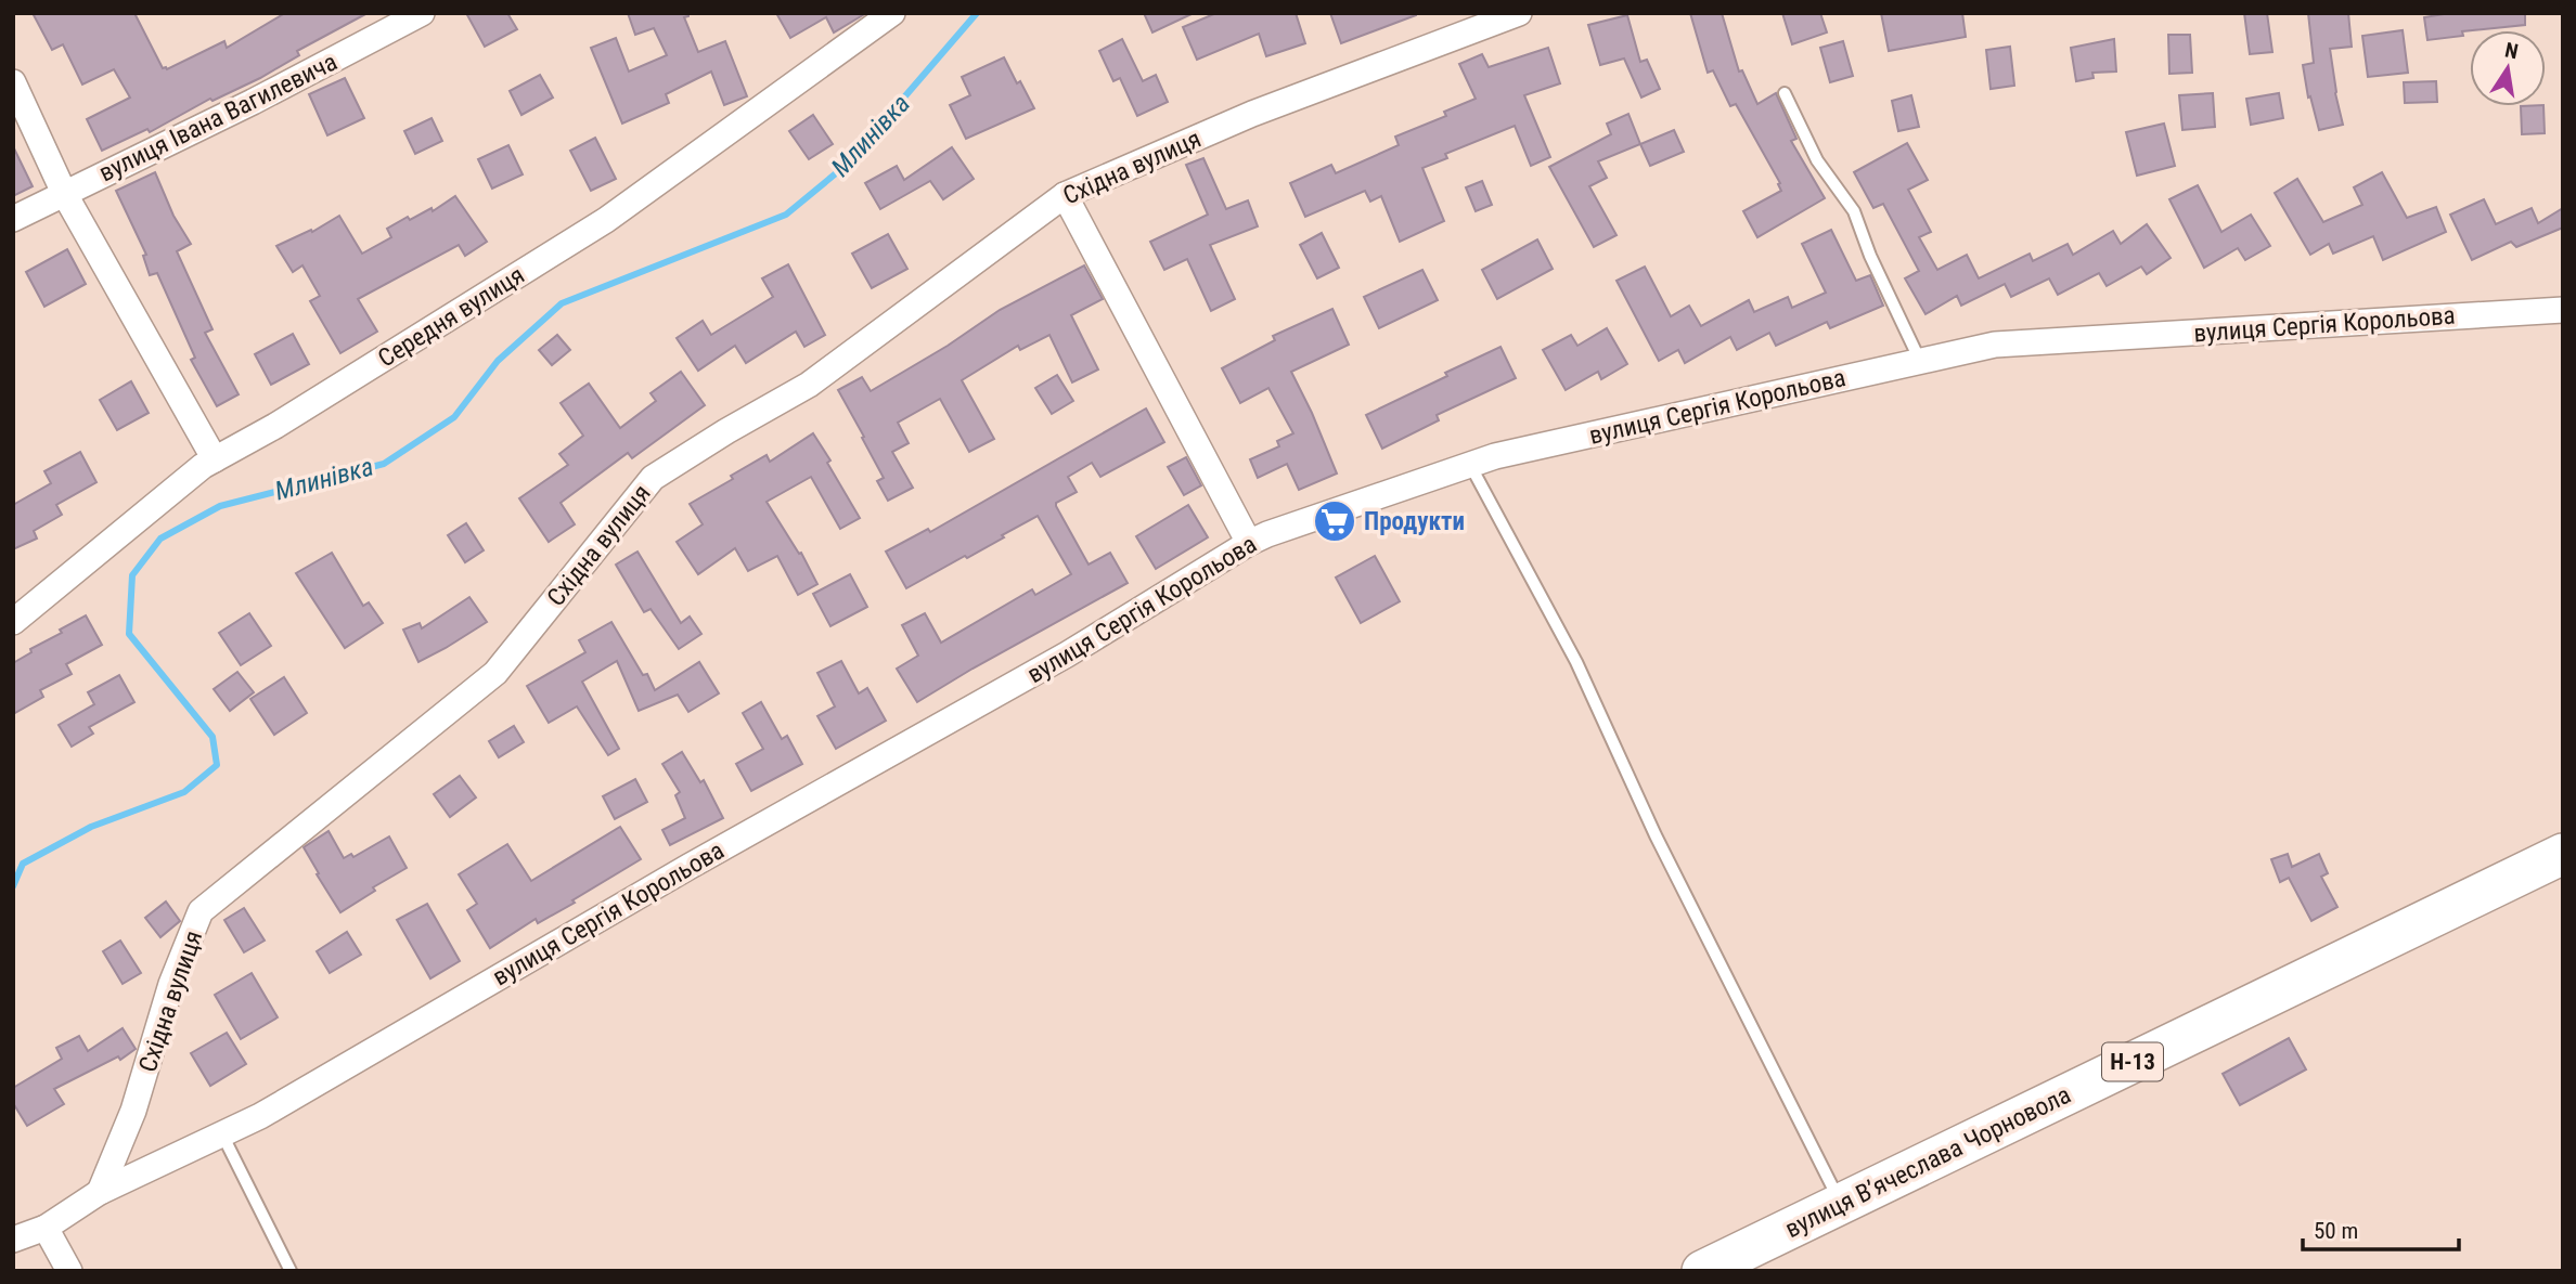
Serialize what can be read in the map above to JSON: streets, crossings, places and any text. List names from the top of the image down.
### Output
{
  "streets": {
    "main road": ["Н-13", "вулиця Вʼячеслава Чорновола"],
    "street": [
      "вулиця Івана Вагилевича",
      "Східна вулиця",
      "Середня вулиця",
      "вулиця Сергія Корольова"
    ]
  },
  "crossings": [
    ["Східна вулиця", "вулиця Сергія Корольова"]
  ],
  "water": ["Млинівка"],
  "places": {
    "supermarket": ["Продукти"]
  },
  "scale_bar": "50 m",
  "north": "top"
}
